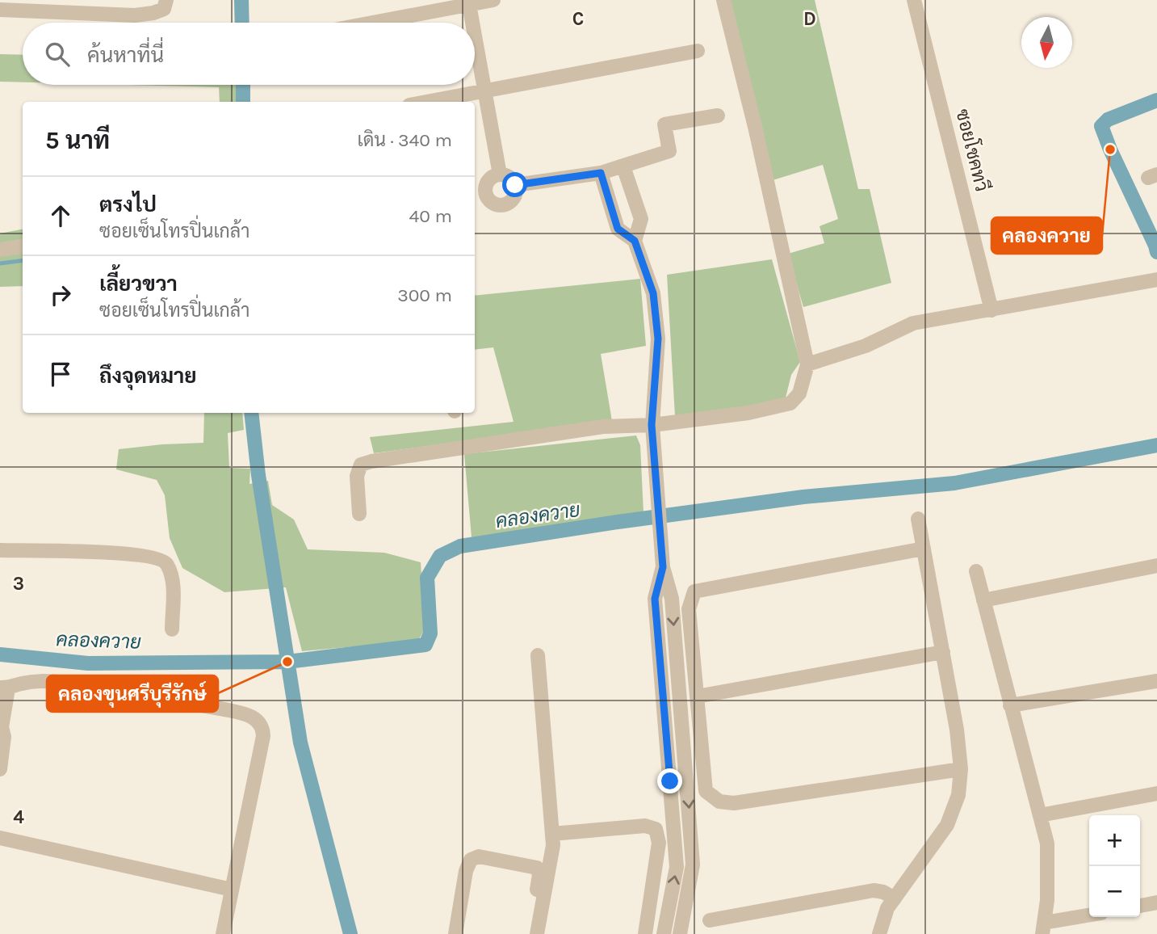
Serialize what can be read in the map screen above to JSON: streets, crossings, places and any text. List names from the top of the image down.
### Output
{
  "streets": {
    "street": ["ซอยโชคทวี"]
  },
  "water": ["คลองควาย"],
  "places": ["คลองควาย", "คลองขุนศรีบุรีรักษ์"],
  "north": "bottom",
  "page": {
    "search": "ค้นหาที่นี่",
    "heading": ["5 นาที", "เดิน · 340 m"],
    "list": [
      ["ตรงไป", "ซอยเซ็นโทรปิ่นเกล้า", "40 m"],
      ["เลี้ยวขวา", "ซอยเซ็นโทรปิ่นเกล้า", "300 m"],
      "ถึงจุดหมาย"
    ],
    "map_buttons": ["+", "−"]
  },
  "grid": {
    "columns": ["C", "D"],
    "rows": ["3", "4"]
  }
}
